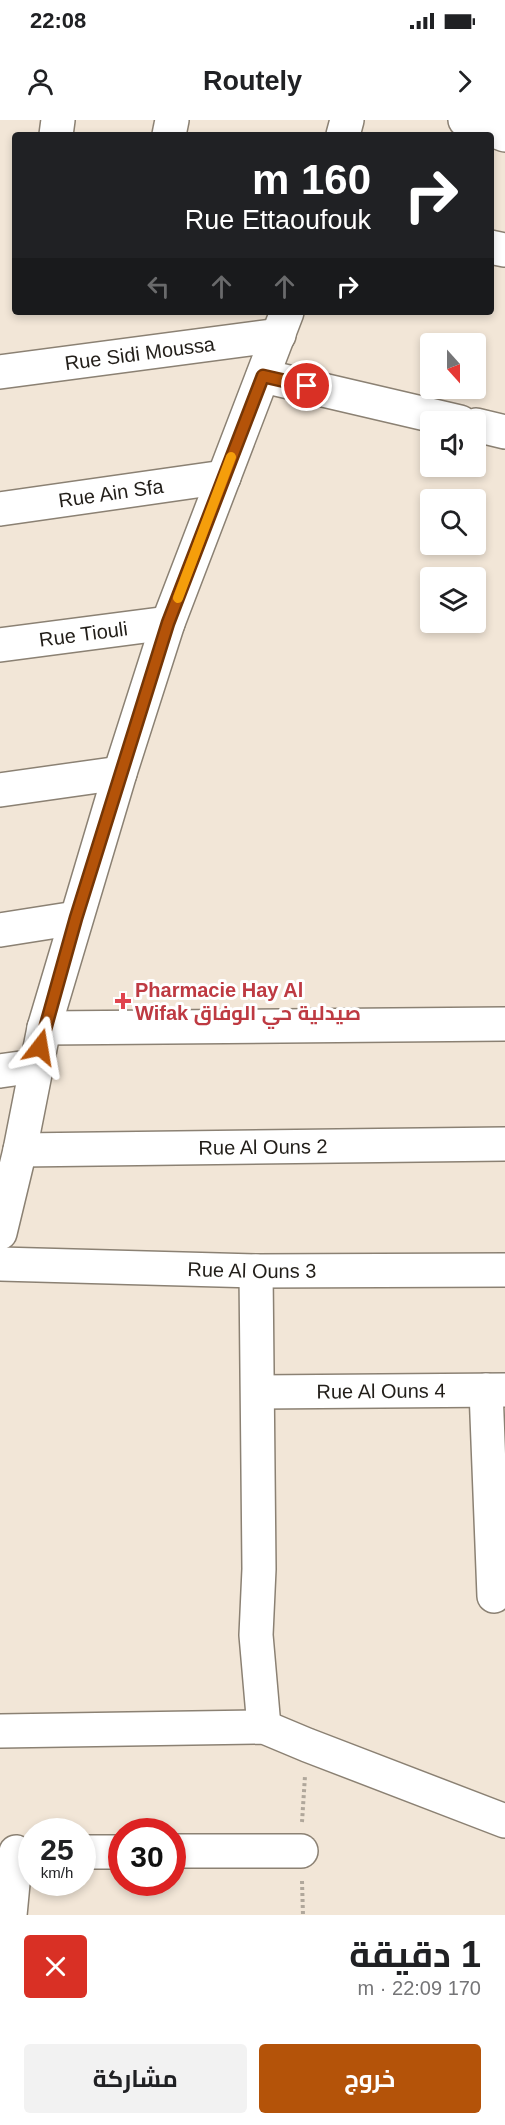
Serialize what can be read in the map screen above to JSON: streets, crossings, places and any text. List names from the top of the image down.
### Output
{
  "streets": {
    "street": [
      "Rue Sidi Moussa",
      "Rue Ain Sfa",
      "Rue Tiouli",
      "Rue Al Ouns 2",
      "Rue Al Ouns 3",
      "Rue Al Ouns 4"
    ]
  },
  "places": {
    "health": ["Pharmacie Hay Al Wifak صيدلية حي الوفاق"]
  },
  "north": "bottom",
  "page": {
    "status": "22:08",
    "header": "Routely",
    "turn": ["160 m", "Rue Ettaoufouk"],
    "speed": "25 km/h",
    "limit": "30",
    "heading": ["1 دقيقة", "170 m · 22:09"],
    "buttons": ["خروج", "مشاركة"]
  }
}
